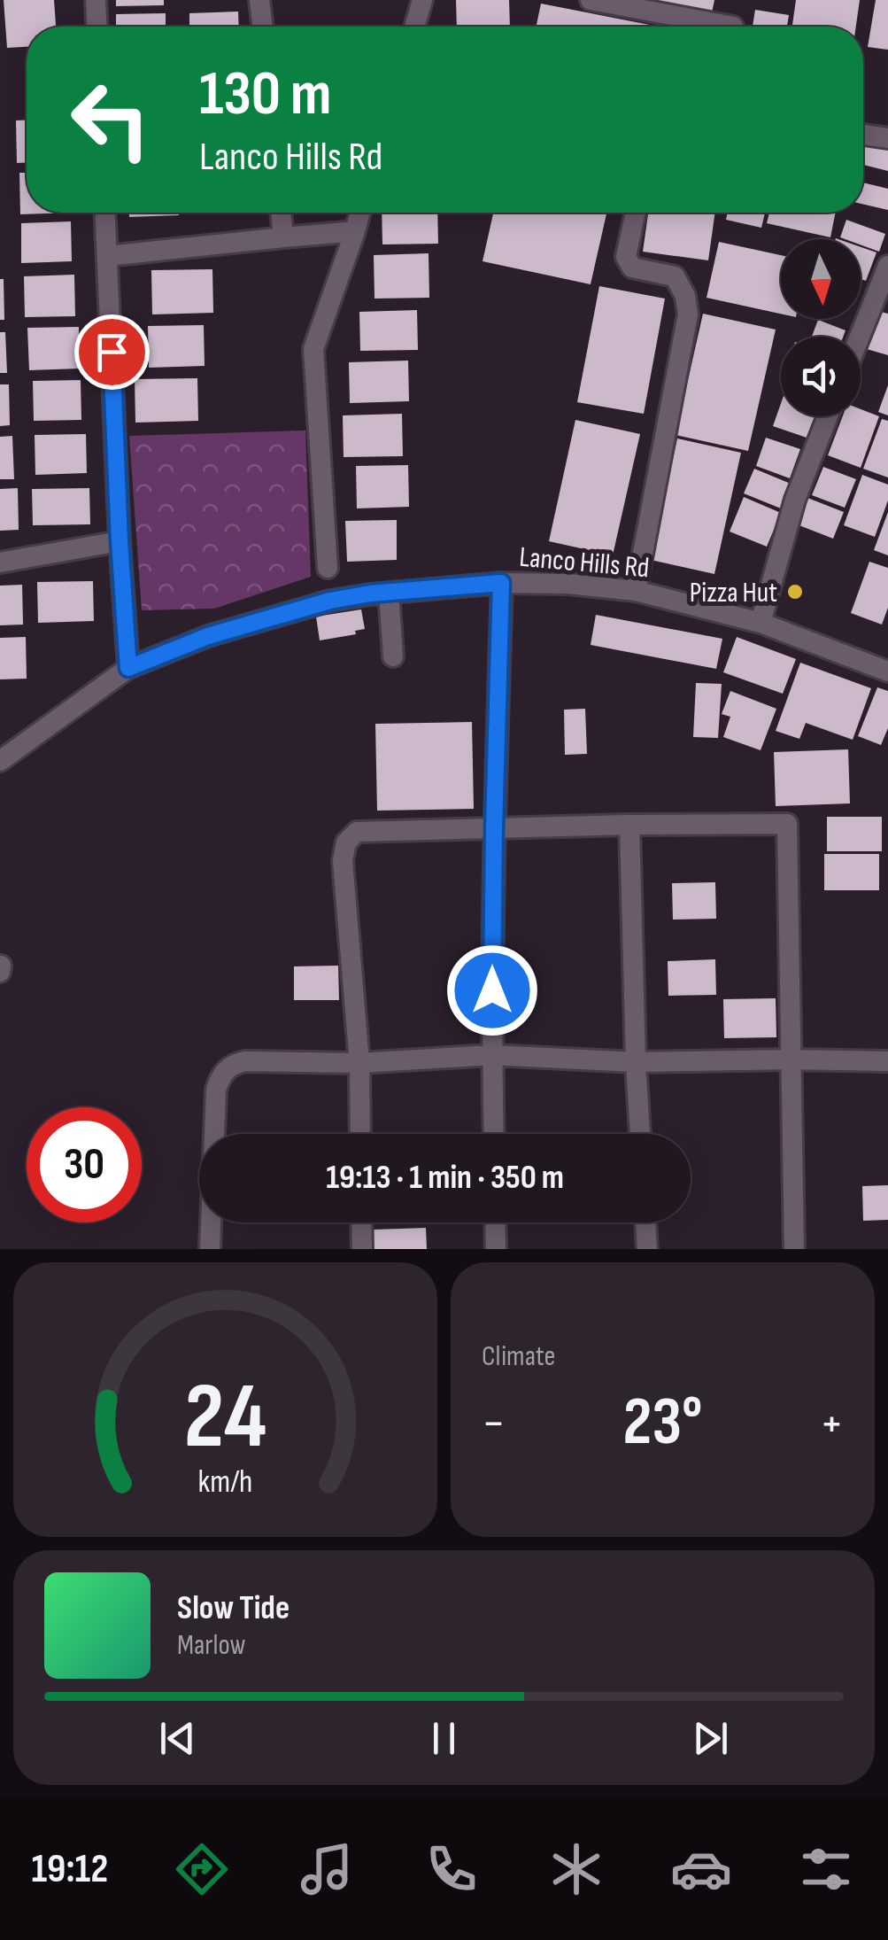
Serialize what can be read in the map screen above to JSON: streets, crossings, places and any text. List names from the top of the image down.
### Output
{
  "streets": {
    "street": ["Lanco Hills Rd"]
  },
  "places": ["Pizza Hut"],
  "north": "bottom",
  "page": {
    "turn": ["130 m", "Lanco Hills Rd"],
    "limit": "30",
    "trip": "19:13 · 1 min · 350 m",
    "tile": "Climate",
    "heat": ["−", "23°", "+"],
    "song": ["Slow Tide", "Marlow"],
    "tabs": "19:12",
    "gauge": ["24", "km/h"]
  }
}
